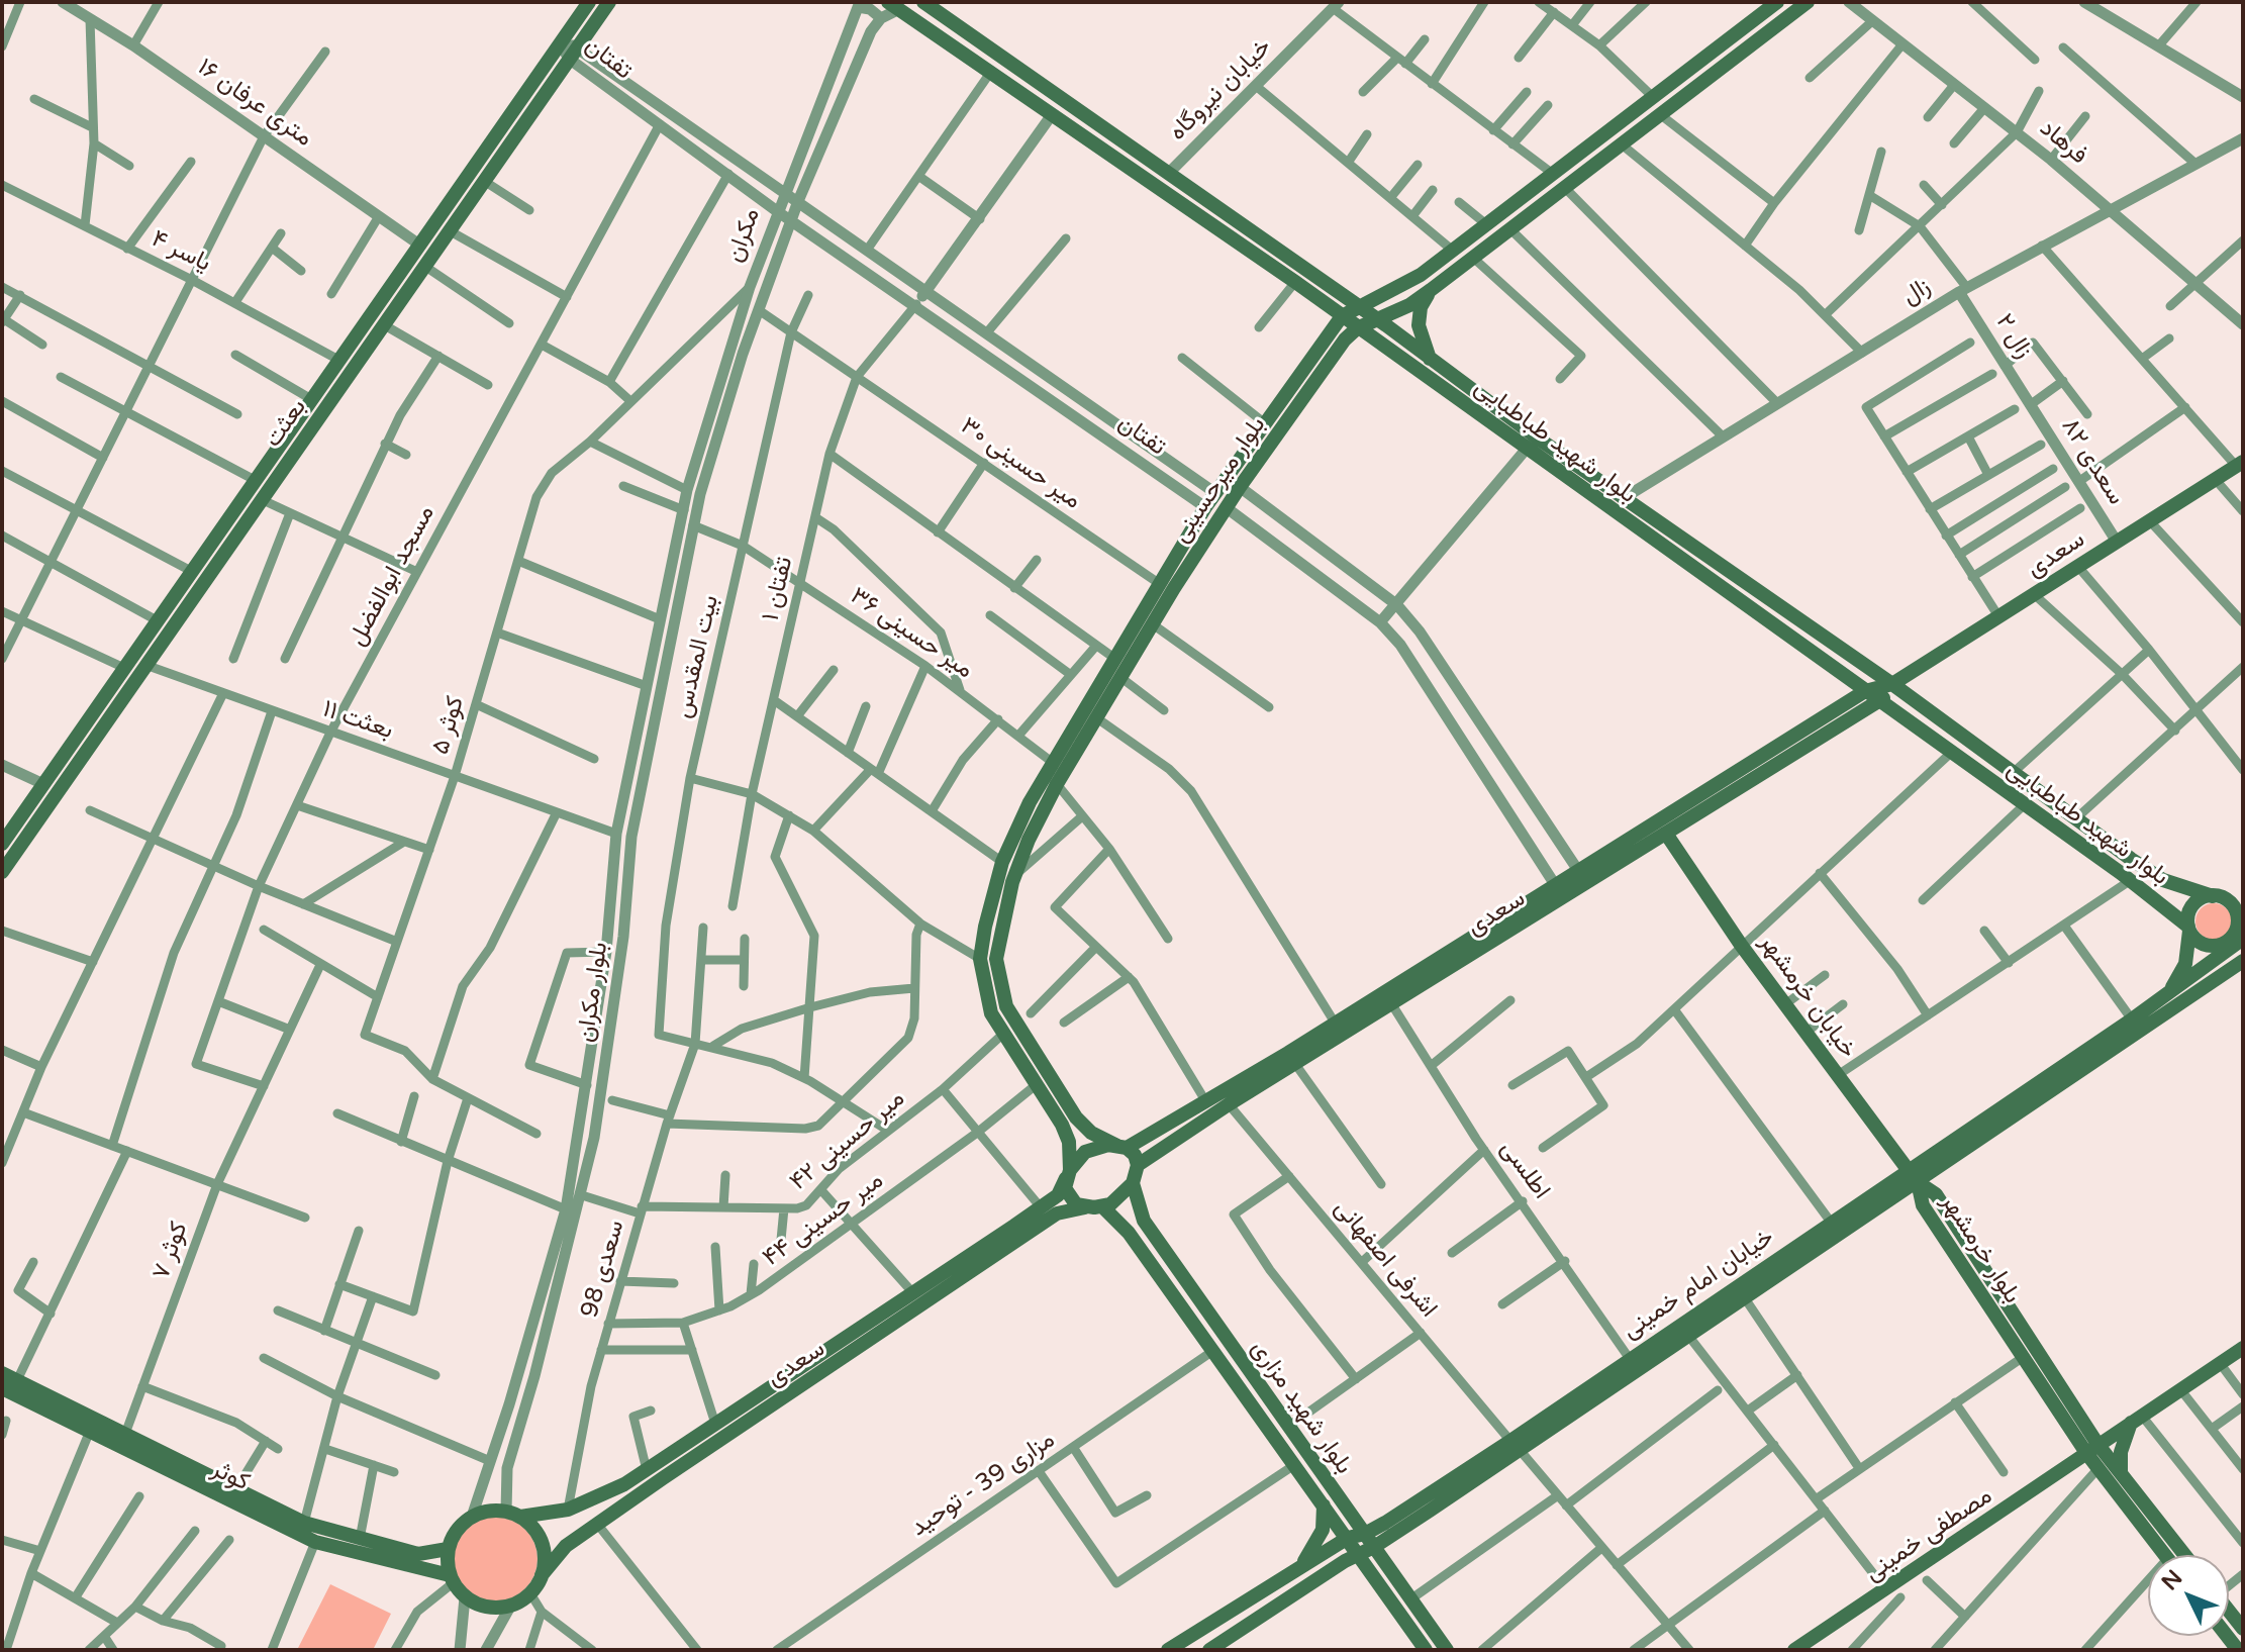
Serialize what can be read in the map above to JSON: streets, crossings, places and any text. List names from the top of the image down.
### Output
{
  "streets": {
    "main road": [
      "بعثت",
      "بلوار شهید طباطبایی",
      "بلوار میرحسینی",
      "سعدی",
      "خیابان خرمشهر",
      "بلوار خرمشهر",
      "خیابان امام خمینی",
      "بلوار شهید مزاری",
      "کوثر",
      "مصطفی خمینی"
    ],
    "street": [
      "تفتان",
      "خیابان نیروگاه",
      "۱۶ متری عرفان",
      "فرهاد",
      "مکران",
      "یاسر ۴",
      "زال",
      "زال ۲",
      "سعدی ۸۲",
      "میر حسینی ۳۰",
      "مسجد ابوالفضل",
      "تفتان ۱",
      "میر حسینی ۳۶",
      "بیت المقدس",
      "بعثت ۱۱",
      "کوثر ۵",
      "بلوار مکران",
      "میر حسینی ۴۲",
      "اطلسی",
      "میر حسینی ۴۴",
      "کوثر ۷",
      "اشرفی اصفهانی",
      "سعدی 98",
      "مزاری 39 - توحید"
    ]
  },
  "crossings": [
    ["تفتان", "مکران"],
    ["تفتان", "بعثت"],
    ["تفتان", "بلوار میرحسینی"],
    ["تفتان", "مسجد ابوالفضل"],
    ["تفتان", "تفتان ۱"],
    ["خیابان نیروگاه", "بلوار شهید طباطبایی"],
    ["۱۶ متری عرفان", "بعثت"],
    ["فرهاد", "زال"],
    ["مکران", "میر حسینی ۳۰"],
    ["مکران", "کوثر ۵"],
    ["مکران", "بلوار مکران"],
    ["یاسر ۴", "بعثت"],
    ["زال", "زال ۲"],
    ["زال", "بلوار شهید طباطبایی"],
    ["زال ۲", "سعدی ۸۲"],
    ["بعثت", "بعثت ۱۱"],
    ["بلوار شهید طباطبایی", "بلوار میرحسینی"],
    ["بلوار شهید طباطبایی", "سعدی"],
    ["بلوار شهید طباطبایی", "خیابان امام خمینی"],
    ["سعدی ۸۲", "سعدی"],
    ["میر حسینی ۳۰", "بلوار میرحسینی"],
    ["میر حسینی ۳۰", "تفتان ۱"],
    ["میر حسینی ۳۰", "بیت المقدس"],
    ["بلوار میرحسینی", "سعدی"],
    ["بلوار میرحسینی", "میر حسینی ۳۶"],
    ["بلوار میرحسینی", "میر حسینی ۴۲"],
    ["بلوار میرحسینی", "میر حسینی ۴۴"],
    ["بلوار میرحسینی", "بلوار شهید مزاری"],
    ["سعدی", "بلوار مکران"],
    ["سعدی", "خیابان خرمشهر"],
    ["سعدی", "اطلسی"],
    ["سعدی", "اشرفی اصفهانی"],
    ["سعدی", "سعدی 98"],
    ["سعدی", "بلوار شهید مزاری"],
    ["سعدی", "کوثر"],
    ["مسجد ابوالفضل", "بعثت ۱۱"],
    ["مسجد ابوالفضل", "کوثر ۷"],
    ["تفتان ۱", "میر حسینی ۳۶"],
    ["میر حسینی ۳۶", "بیت المقدس"],
    ["میر حسینی ۳۶", "بلوار مکران"],
    ["بیت المقدس", "سعدی 98"],
    ["بعثت ۱۱", "کوثر ۵"],
    ["بعثت ۱۱", "بلوار مکران"],
    ["بلوار مکران", "میر حسینی ۴۲"],
    ["بلوار مکران", "کوثر"],
    ["خیابان خرمشهر", "بلوار خرمشهر"],
    ["خیابان خرمشهر", "خیابان امام خمینی"],
    ["میر حسینی ۴۲", "سعدی 98"],
    ["اطلسی", "خیابان امام خمینی"],
    ["میر حسینی ۴۴", "سعدی 98"],
    ["بلوار خرمشهر", "خیابان امام خمینی"],
    ["بلوار خرمشهر", "مصطفی خمینی"],
    ["کوثر ۷", "کوثر"],
    ["اشرفی اصفهانی", "خیابان امام خمینی"],
    ["خیابان امام خمینی", "بلوار شهید مزاری"],
    ["بلوار شهید مزاری", "مزاری 39 - توحید"]
  ],
  "north": "top left"
}
